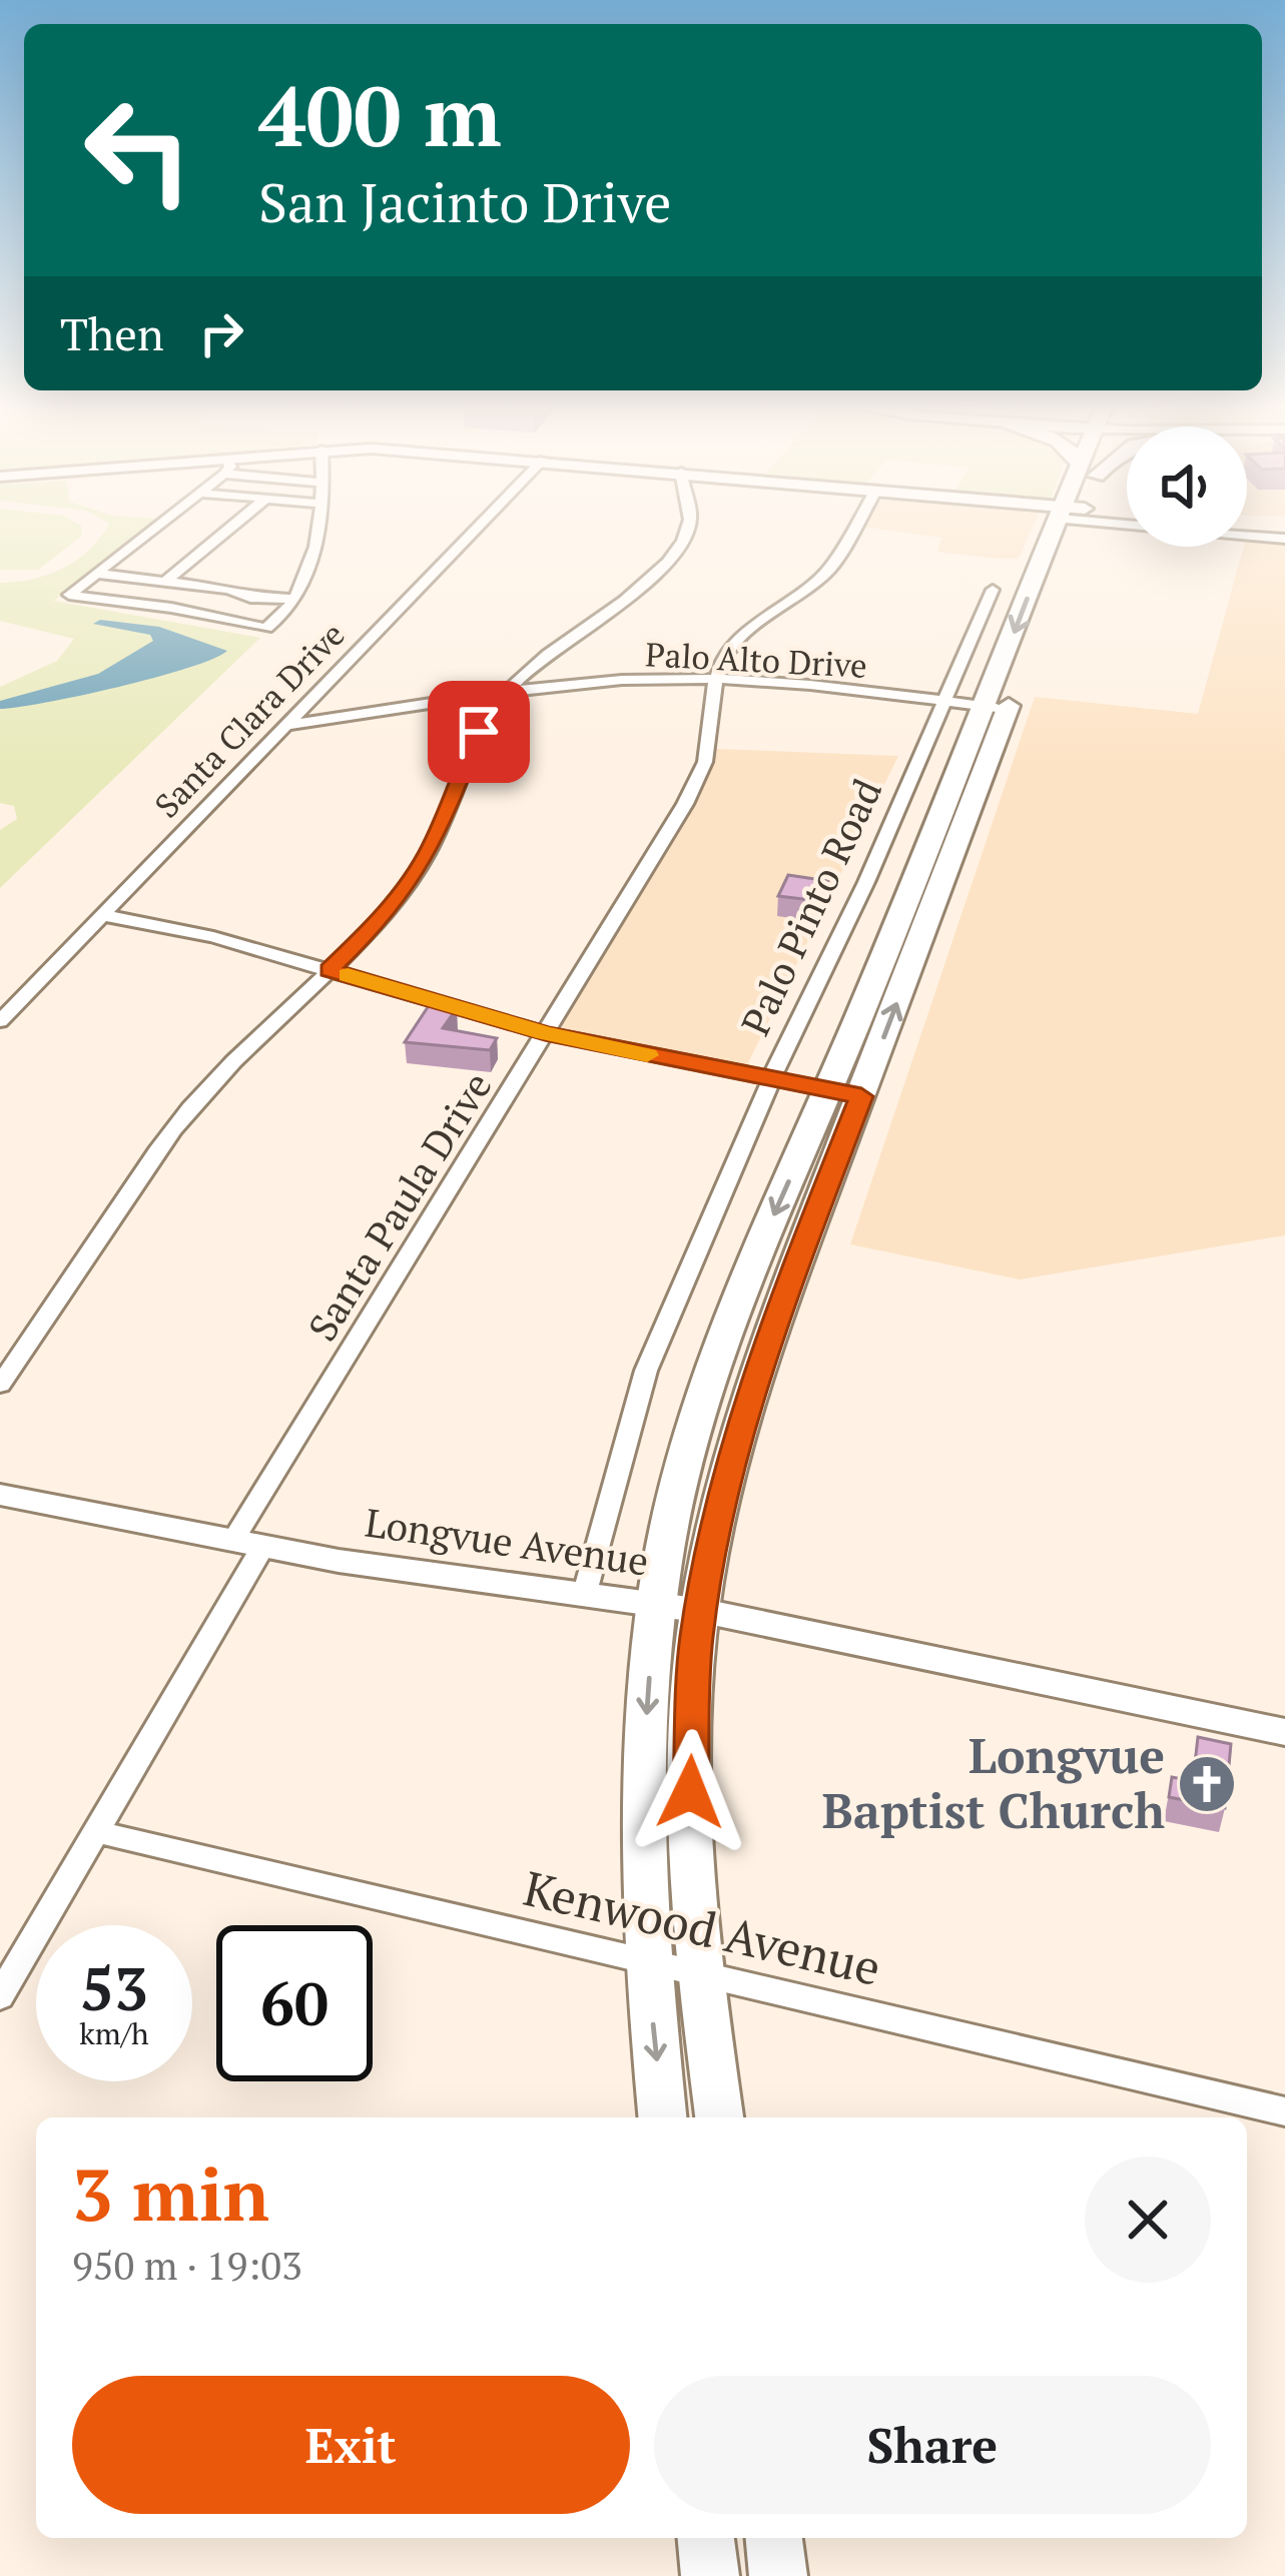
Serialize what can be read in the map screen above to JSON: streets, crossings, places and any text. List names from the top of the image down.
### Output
{
  "streets": {
    "main road": ["Longvue Avenue"],
    "street": [
      "Palo Alto Drive",
      "Santa Clara Drive",
      "Palo Pinto Road",
      "Santa Paula Drive",
      "Kenwood Avenue"
    ]
  },
  "crossings": [
    ["Palo Alto Drive", "Santa Clara Drive"],
    ["Palo Alto Drive", "Palo Pinto Road"],
    ["Palo Alto Drive", "Santa Paula Drive"],
    ["Palo Pinto Road", "Longvue Avenue"],
    ["Santa Paula Drive", "Longvue Avenue"],
    ["Santa Paula Drive", "Kenwood Avenue"]
  ],
  "places": {
    "church": ["Longvue Baptist Church"]
  },
  "page": {
    "turn": ["400 m", "San Jacinto Drive"],
    "then": "Then",
    "speed": "53 km/h",
    "limit": "60",
    "heading": ["3 min", "950 m · 19:03"],
    "buttons": ["Exit", "Share"]
  }
}
